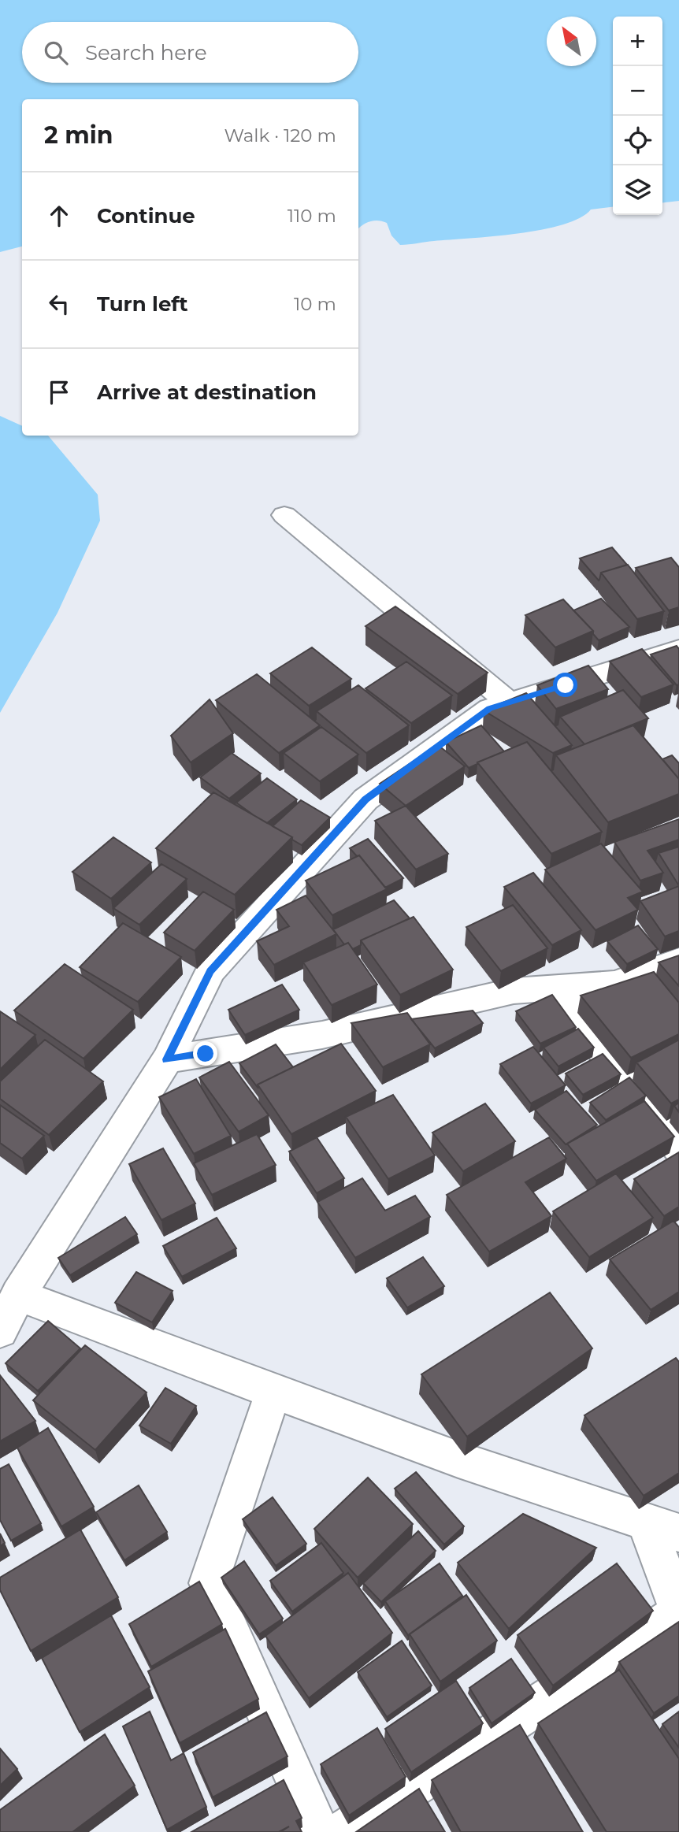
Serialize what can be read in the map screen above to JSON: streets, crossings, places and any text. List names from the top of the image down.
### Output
{
  "north": "top left",
  "page": {
    "map_buttons": ["+", "−"],
    "search": "Search here",
    "heading": ["2 min", "Walk · 120 m"],
    "list": [
      ["Continue", "110 m"],
      ["Turn left", "10 m"],
      "Arrive at destination"
    ]
  }
}
